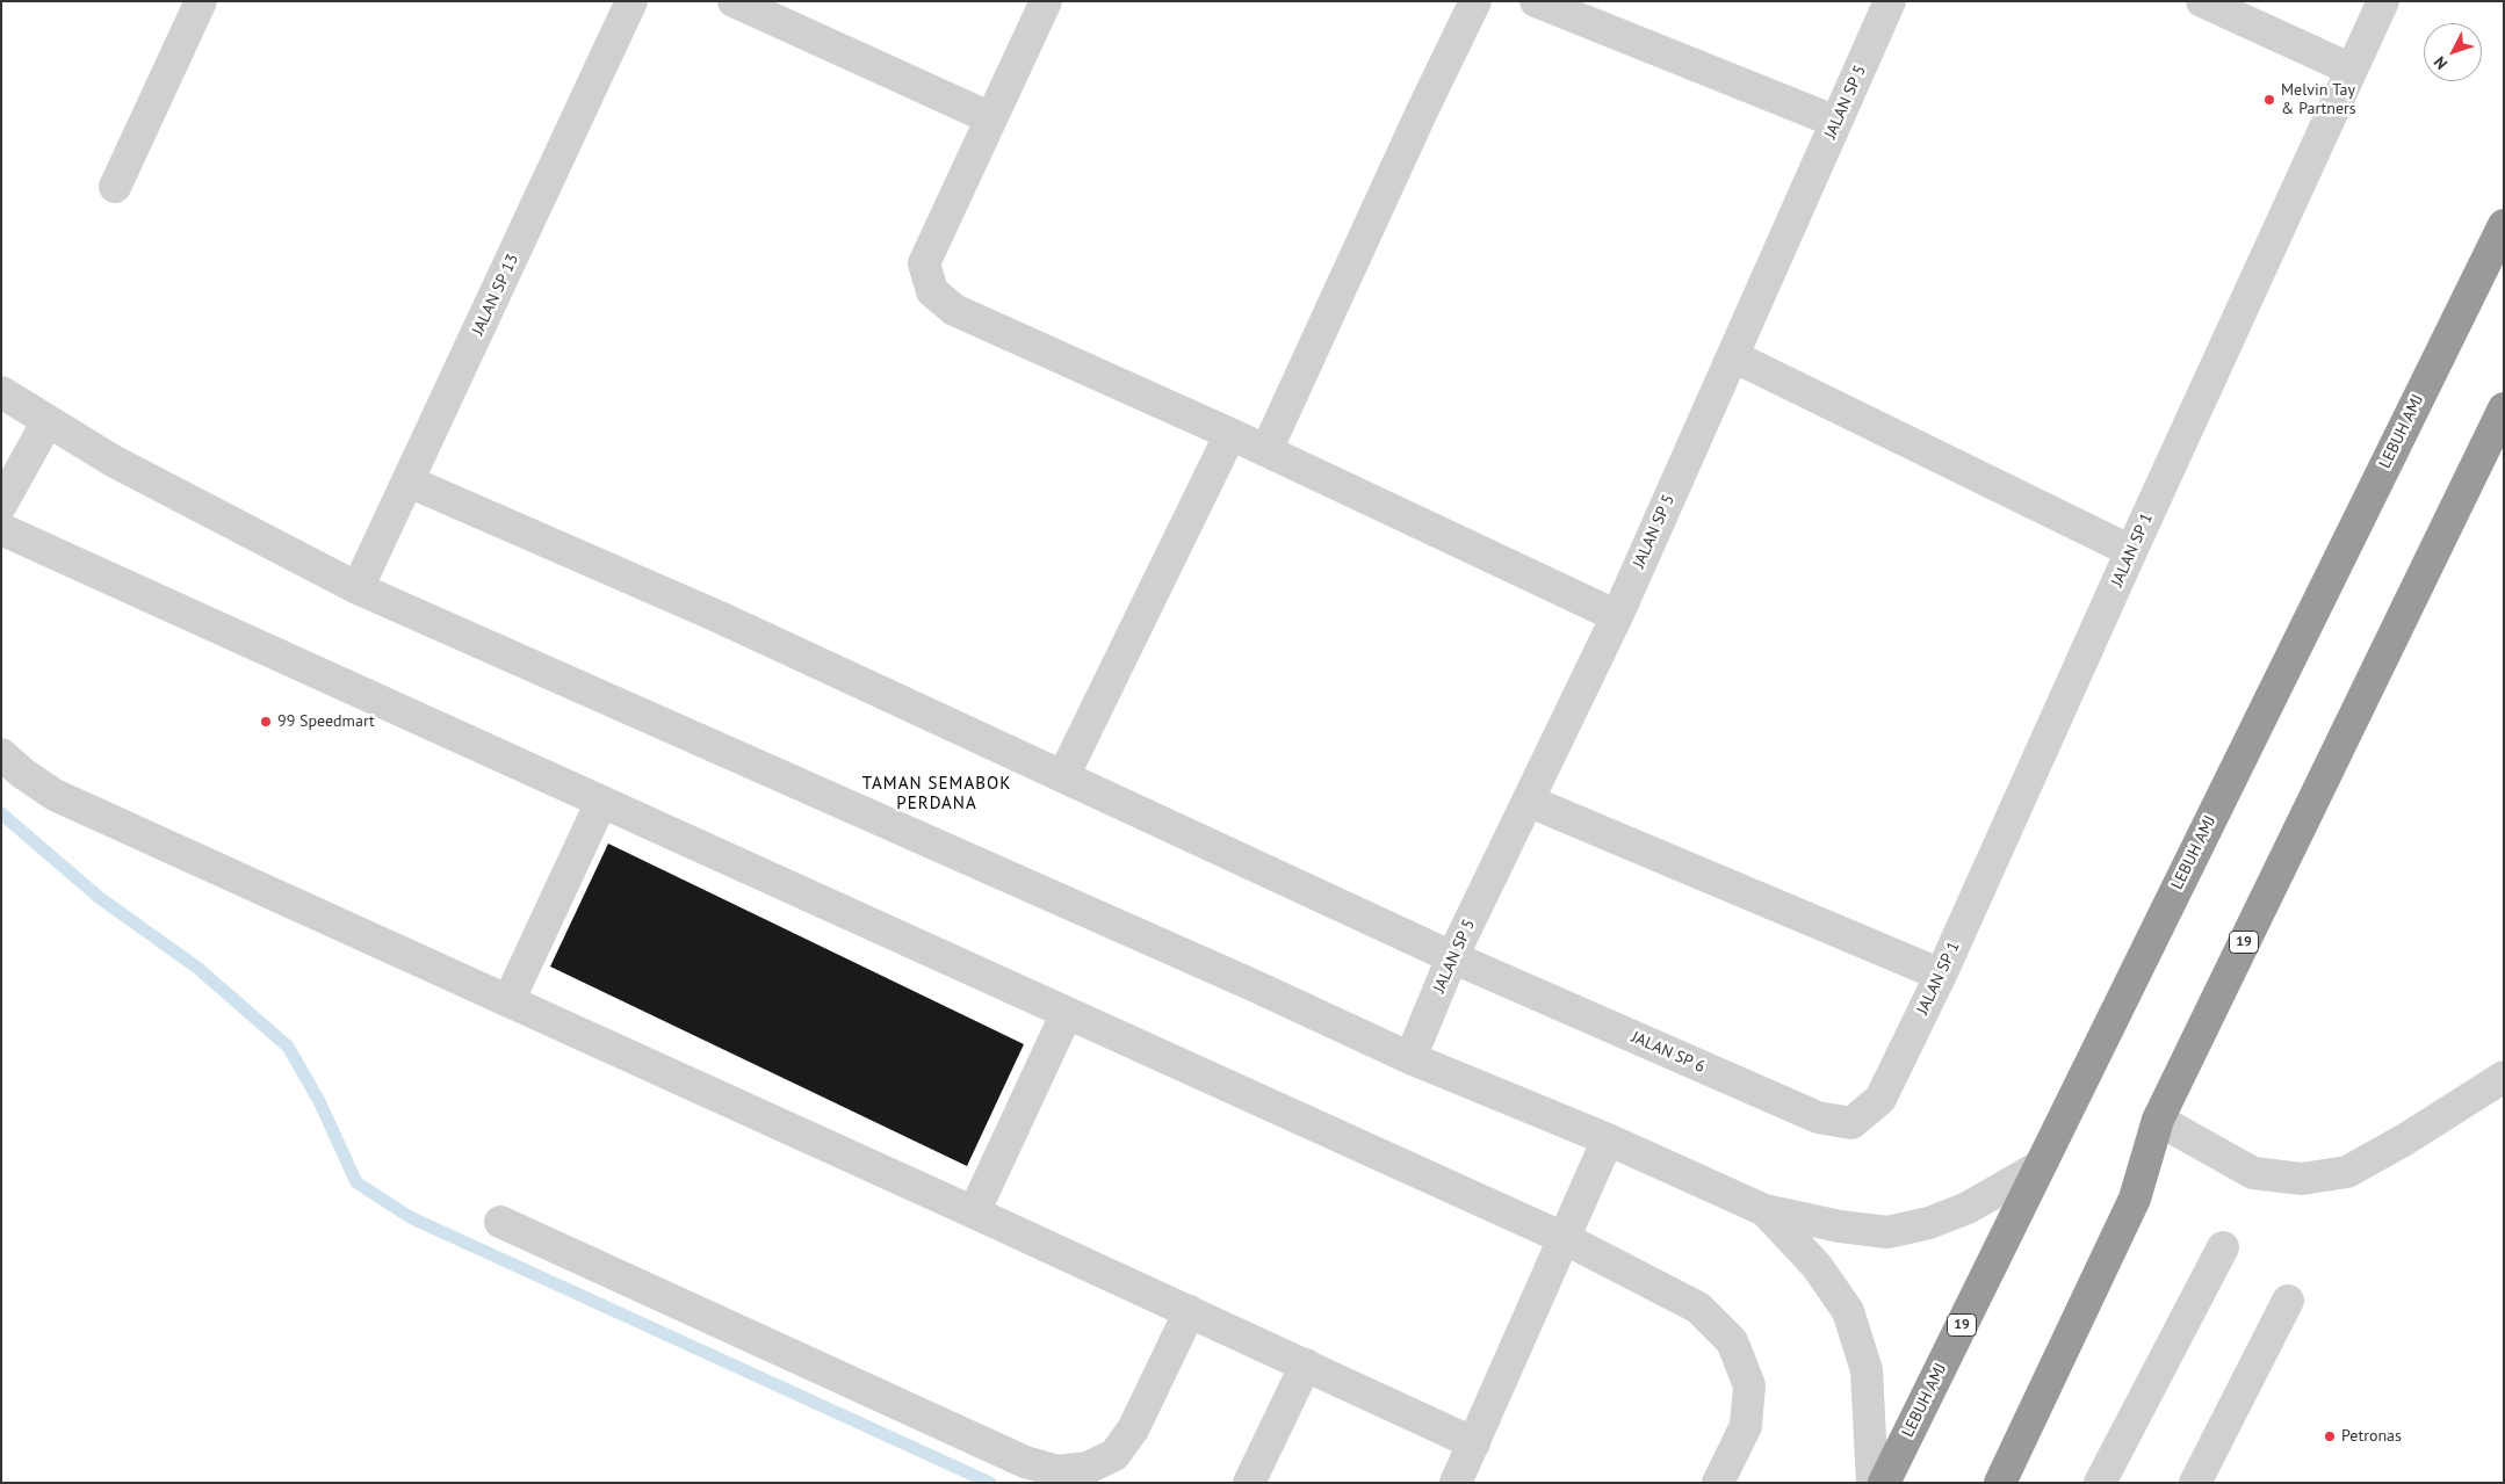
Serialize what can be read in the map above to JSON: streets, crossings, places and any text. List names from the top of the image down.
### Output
{
  "streets": {
    "highway": ["LEBUH AMJ", "19"],
    "street": [
      "JALAN SP 5",
      "JALAN SP 13",
      "JALAN SP 1",
      "JALAN SP 6"
    ]
  },
  "crossings": [
    ["JALAN SP 5", "JALAN SP 6"],
    ["JALAN SP 13", "JALAN SP 6"],
    ["JALAN SP 1", "JALAN SP 6"]
  ],
  "districts": ["TAMAN SEMABOK PERDANA"],
  "places": ["Melvin Tay & Partners", "99 Speedmart", "Petronas"],
  "north": "bottom left"
}
